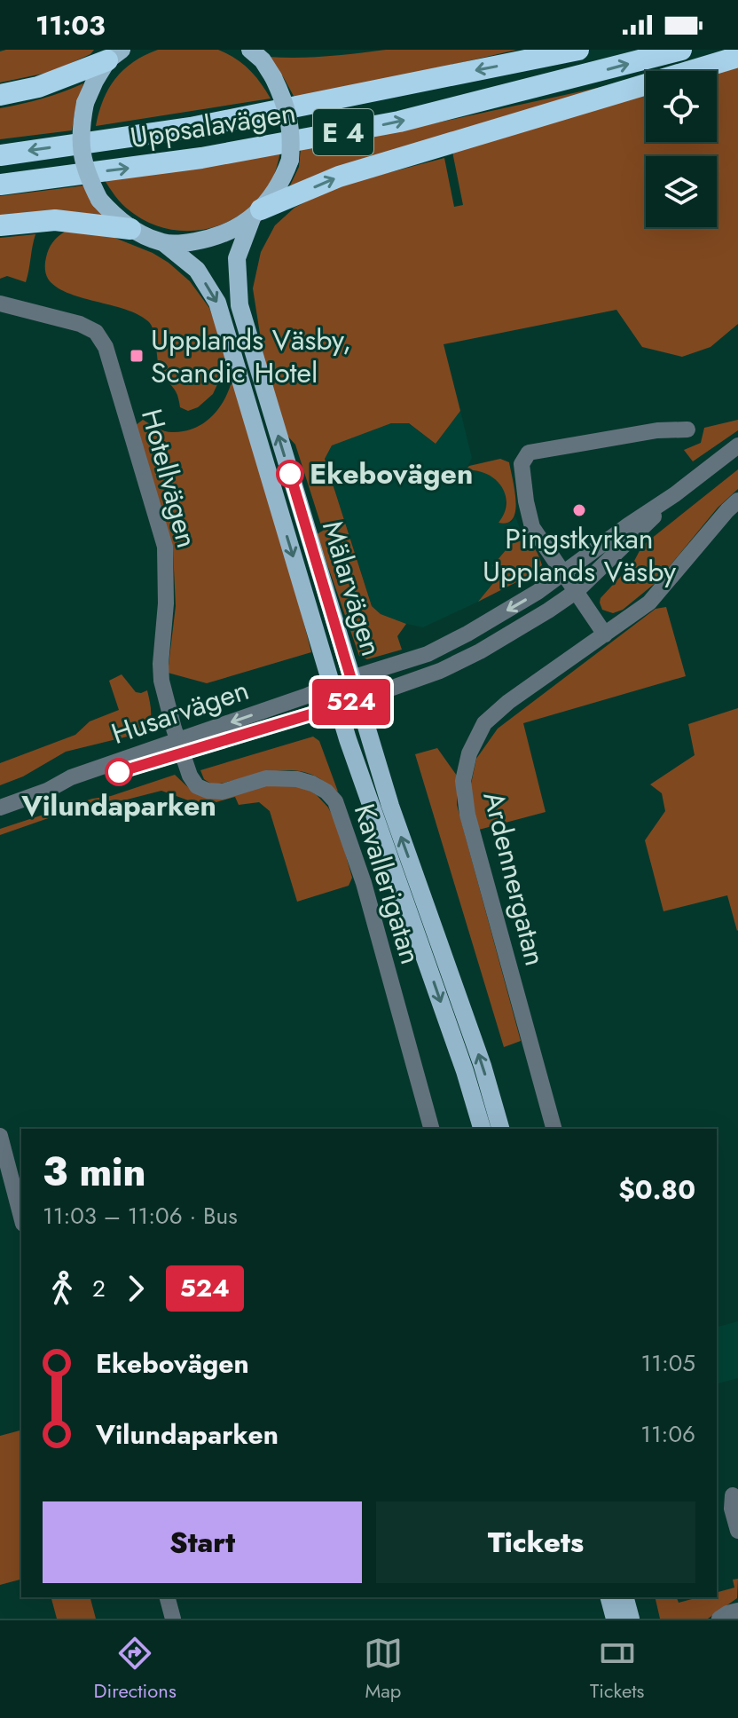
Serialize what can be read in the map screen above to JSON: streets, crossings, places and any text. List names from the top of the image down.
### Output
{
  "streets": {
    "highway": ["Uppsalavägen", "E 4"],
    "main road": ["Mälarvägen"],
    "street": [
      "Hotellvägen",
      "Husarvägen",
      "Ardennergatan",
      "Kavallerigatan"
    ]
  },
  "crossings": [
    ["Hotellvägen", "Husarvägen"],
    ["Hotellvägen", "Kavallerigatan"],
    ["Mälarvägen", "Husarvägen"],
    ["Husarvägen", "Kavallerigatan"]
  ],
  "places": {
    "transit": ["Upplands Väsby, Scandic Hotel"],
    "other": ["Ekebovägen", "Pingstkyrkan Upplands Väsby", "Vilundaparken"]
  },
  "lines": ["bus line 524"],
  "page": {
    "status": "11:03",
    "on_map": "524",
    "heading": ["3 min", "11:03 – 11:06 · Bus", "$0.80"],
    "legs": ["2", "524"],
    "list": [
      {
        "name": "Ekebovägen",
        "value": "11:05"
      },
      {
        "name": "Vilundaparken",
        "value": "11:06"
      }
    ],
    "buttons": ["Start", "Tickets"],
    "tabs": ["Directions", "Map", "Tickets"]
  }
}
